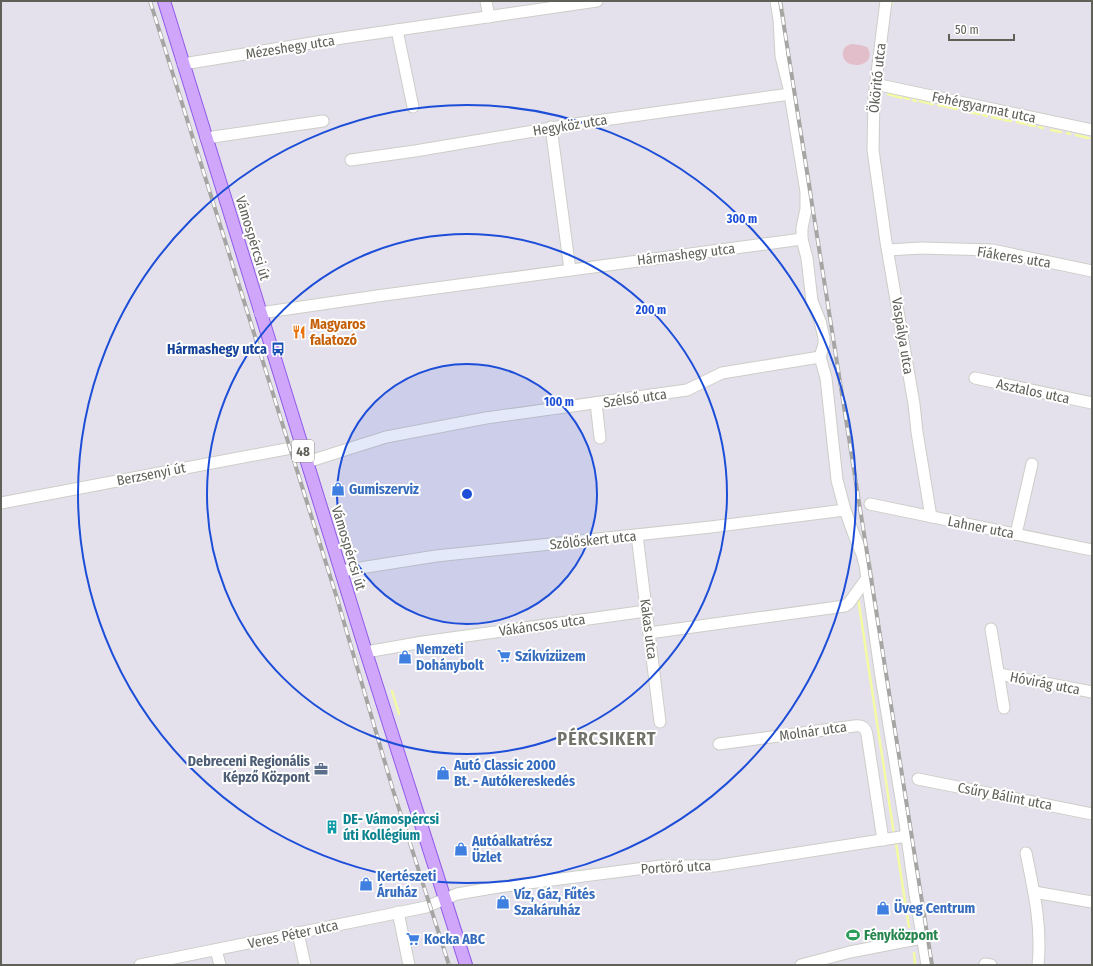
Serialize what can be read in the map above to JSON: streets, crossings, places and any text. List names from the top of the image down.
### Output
{
  "streets": {
    "main road": ["Vámospércsi út", "48"],
    "street": [
      "Mézeshegy utca",
      "Ököritó utca",
      "Fehérgyarmat utca",
      "Hegyköz utca",
      "Hármashegy utca",
      "Fiákeres utca",
      "Vaspálya utca",
      "Asztalos utca",
      "Szélső utca",
      "Berzsenyi út",
      "Lahner utca",
      "Szőlőskert utca",
      "Vákáncsos utca",
      "Kakas utca",
      "Hóvirág utca",
      "Molnár utca",
      "Csűry Bálint utca",
      "Portörő utca",
      "Veres Péter utca"
    ]
  },
  "crossings": [
    ["Mézeshegy utca", "Vámospércsi út"],
    ["Ököritó utca", "Fehérgyarmat utca"],
    ["Ököritó utca", "Vaspálya utca"],
    ["Vámospércsi út", "Hármashegy utca"],
    ["Vámospércsi út", "Szélső utca"],
    ["Vámospércsi út", "Berzsenyi út"],
    ["Vámospércsi út", "Szőlőskert utca"],
    ["Vámospércsi út", "Vákáncsos utca"],
    ["Vámospércsi út", "Portörő utca"],
    ["Vámospércsi út", "Veres Péter utca"],
    ["Fiákeres utca", "Vaspálya utca"],
    ["Vaspálya utca", "Lahner utca"],
    ["Szőlőskert utca", "Kakas utca"],
    ["Vákáncsos utca", "Kakas utca"],
    ["Molnár utca", "Portörő utca"],
    ["Portörő utca", "Veres Péter utca"]
  ],
  "districts": ["PÉRCSIKERT"],
  "places": {
    "restaurant": ["Magyaros falatozó"],
    "bus stop": ["Hármashegy utca"],
    "shop": [
      "Gumiszerviz",
      "Nemzeti Dohánybolt",
      "Autó Classic 2000 Bt. - Autókereskedés",
      "Autóalkatrész Üzlet",
      "Kertészeti Áruház",
      "Víz, Gáz, Fűtés Szakáruház",
      "Üveg Centrum"
    ],
    "supermarket": ["Szíkvízüzem", "Kocka ABC"],
    "office": ["Debreceni Regionális Képző Központ"],
    "building": ["DE- Vámospércsi úti Kollégium"],
    "sports": ["Fényközpont"]
  },
  "scale_bar": "50 m",
  "rings": ["300 m", "200 m", "100 m"]
}
